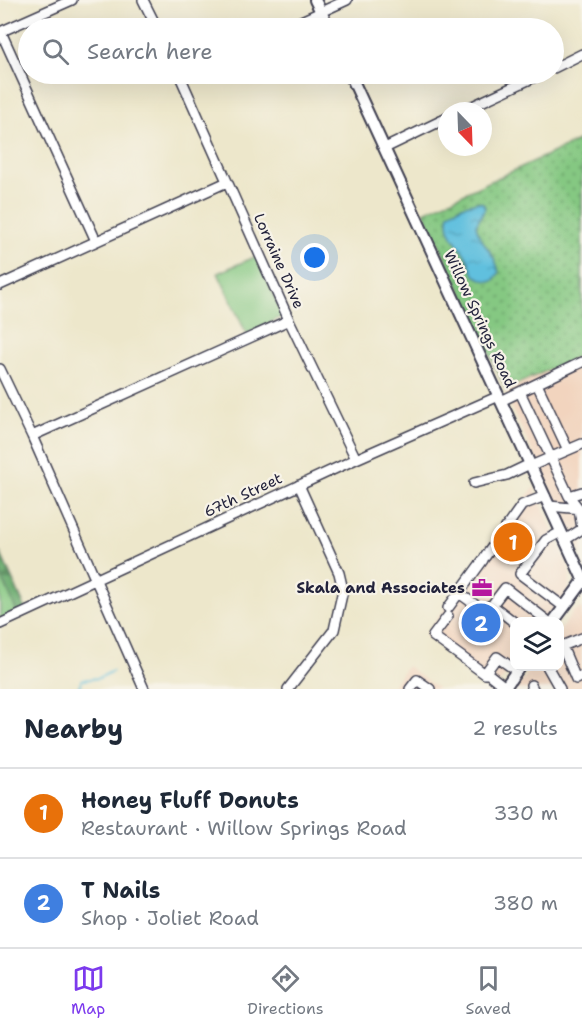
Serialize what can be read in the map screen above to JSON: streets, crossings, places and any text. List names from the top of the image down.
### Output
{
  "streets": {
    "main road": ["Willow Springs Road"],
    "street": ["Lorraine Drive", "67th Street"]
  },
  "crossings": [
    ["Lorraine Drive", "67th Street"],
    ["Willow Springs Road", "67th Street"]
  ],
  "places": {
    "office": ["Skala and Associates"]
  },
  "north": "bottom right",
  "page": {
    "search": "Search here",
    "pins": ["1", "2"],
    "heading": ["Nearby", "2 results"],
    "list": [
      {
        "mark": "1",
        "name": "Honey Fluff Donuts",
        "note": "Restaurant · Willow Springs Road",
        "value": "330 m"
      },
      {
        "mark": "2",
        "name": "T Nails",
        "note": "Shop · Joliet Road",
        "value": "380 m"
      }
    ],
    "nav": ["Map", "Directions", "Saved"]
  }
}
